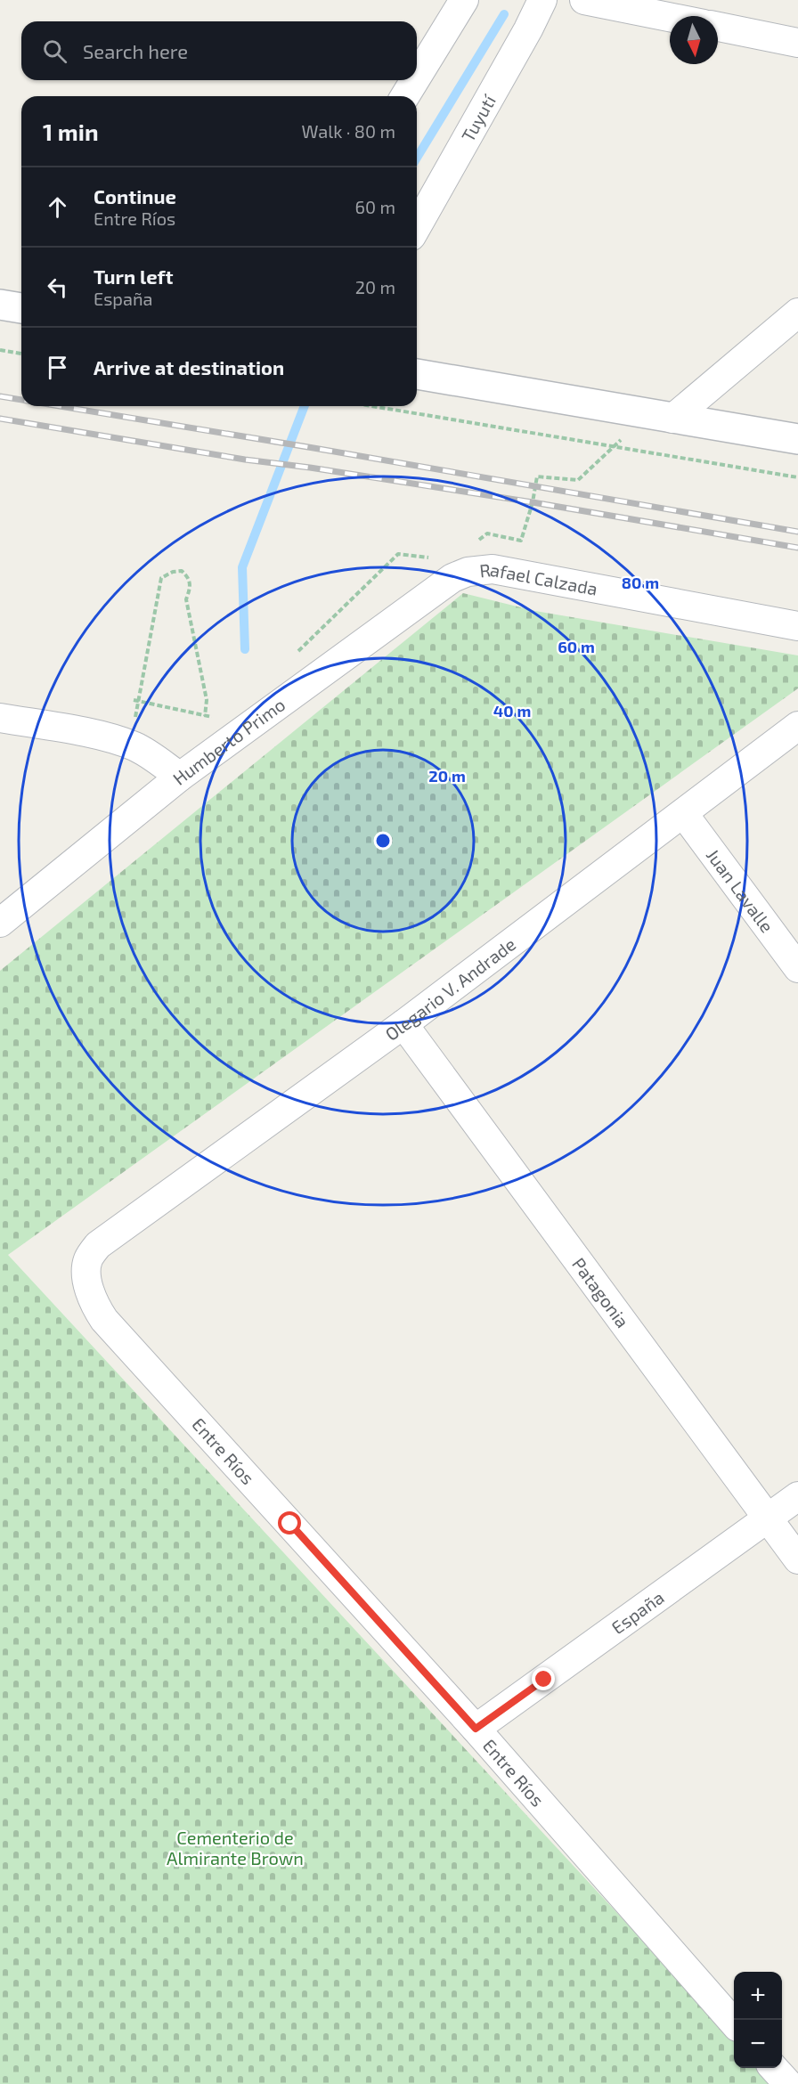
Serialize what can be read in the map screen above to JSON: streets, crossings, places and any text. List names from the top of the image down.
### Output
{
  "streets": {
    "street": [
      "Tuyutí",
      "Rafael Calzada",
      "Humberto Primo",
      "Juan Lavalle",
      "Olegario V. Andrade",
      "Patagonia",
      "Entre Ríos",
      "España"
    ]
  },
  "crossings": [
    ["Rafael Calzada", "Humberto Primo"],
    ["Juan Lavalle", "Olegario V. Andrade"],
    ["Olegario V. Andrade", "Patagonia"],
    ["Olegario V. Andrade", "Entre Ríos"],
    ["Patagonia", "España"],
    ["Entre Ríos", "España"]
  ],
  "parks": ["Cementerio de Almirante Brown"],
  "north": "bottom",
  "page": {
    "search": "Search here",
    "heading": ["1 min", "Walk · 80 m"],
    "list": [
      ["Continue", "Entre Ríos", "60 m"],
      ["Turn left", "España", "20 m"],
      "Arrive at destination"
    ],
    "map_buttons": ["+", "−"]
  },
  "rings": [
    "80 m",
    "60 m",
    "40 m",
    "20 m"
  ]
}
